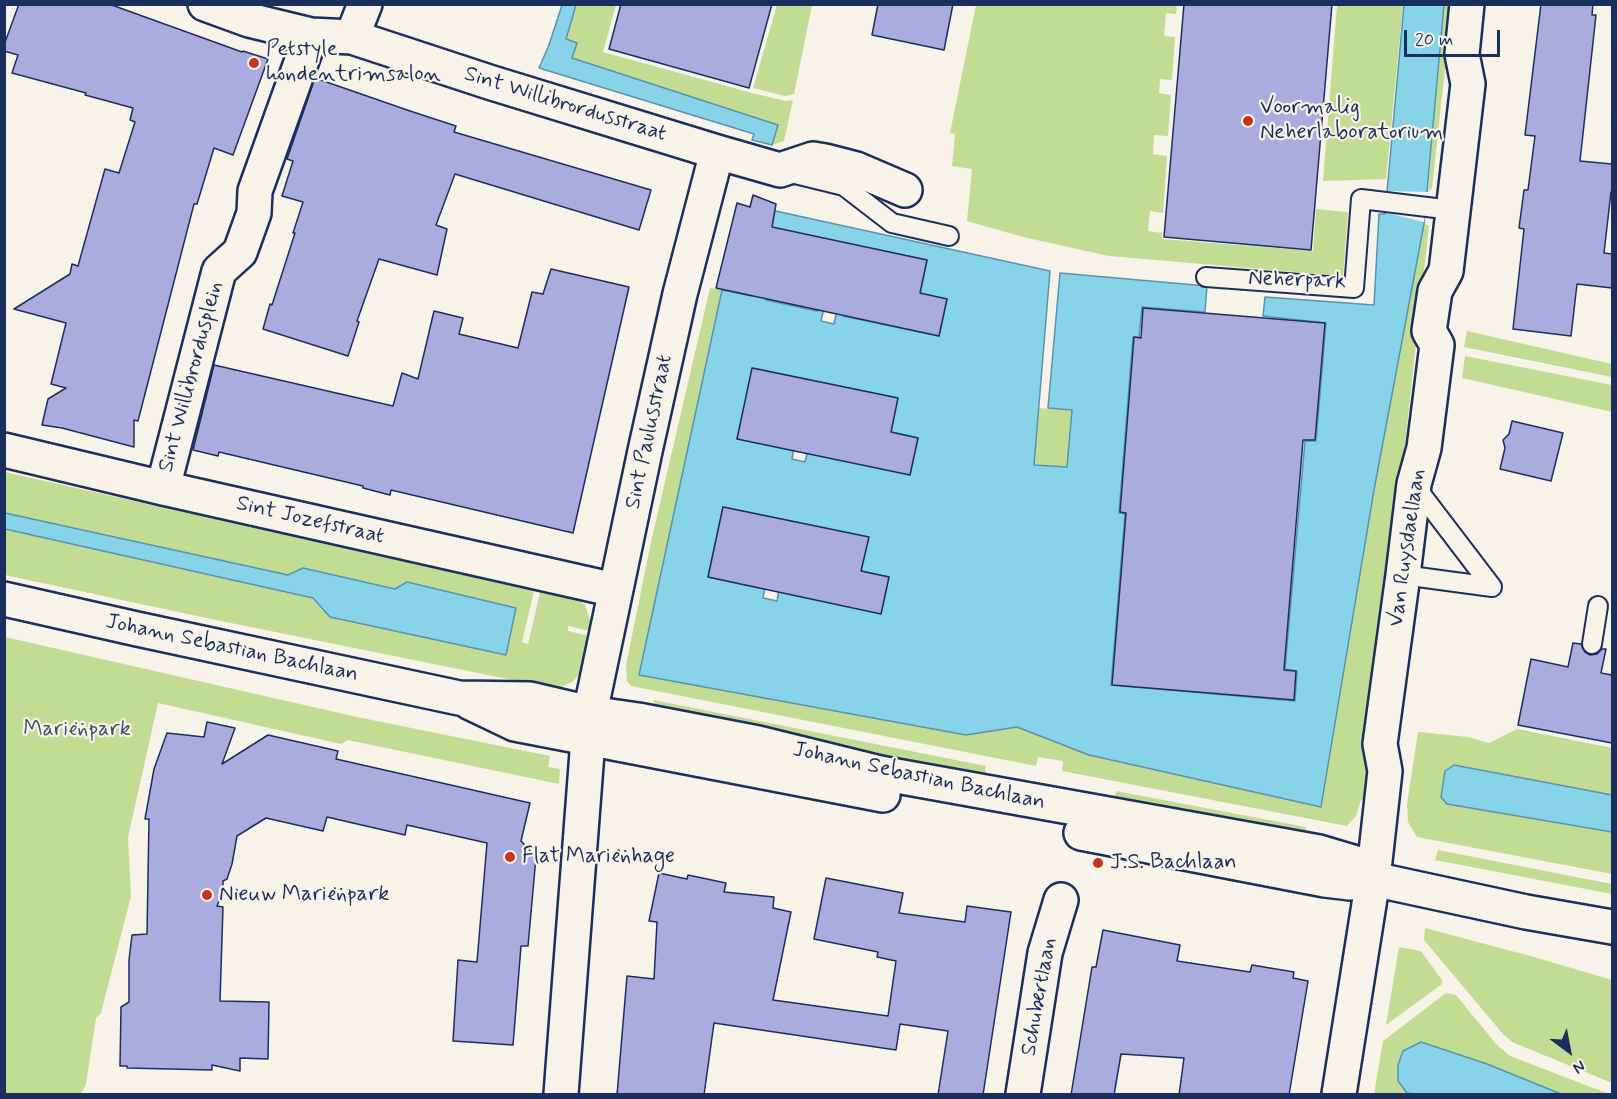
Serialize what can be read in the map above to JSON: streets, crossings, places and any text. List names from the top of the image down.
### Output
{
  "streets": {
    "street": [
      "Sint Willibrordusstraat",
      "Sint Willibrordusplein",
      "Sint Paulusstraat",
      "Sint Jozefstraat",
      "Van Ruysdaellaan",
      "Johann Sebastian Bachlaan",
      "Schubertlaan"
    ],
    "lane": ["Neherpark"]
  },
  "crossings": [
    ["Sint Willibrordusstraat", "Sint Willibrordusplein"],
    ["Sint Willibrordusstraat", "Sint Paulusstraat"],
    ["Neherpark", "Van Ruysdaellaan"],
    ["Sint Willibrordusplein", "Sint Jozefstraat"],
    ["Sint Paulusstraat", "Sint Jozefstraat"],
    ["Sint Paulusstraat", "Johann Sebastian Bachlaan"],
    ["Van Ruysdaellaan", "Johann Sebastian Bachlaan"]
  ],
  "parks": ["Mariënpark"],
  "places": [
    "Petstyle hondentrimsalon",
    "Voormalig Neherlaboratorium",
    "Flat Mariënhage",
    "J.S. Bachlaan",
    "Nieuw Mariënpark"
  ],
  "scale_bar": "20 m",
  "north": "bottom right"
}
